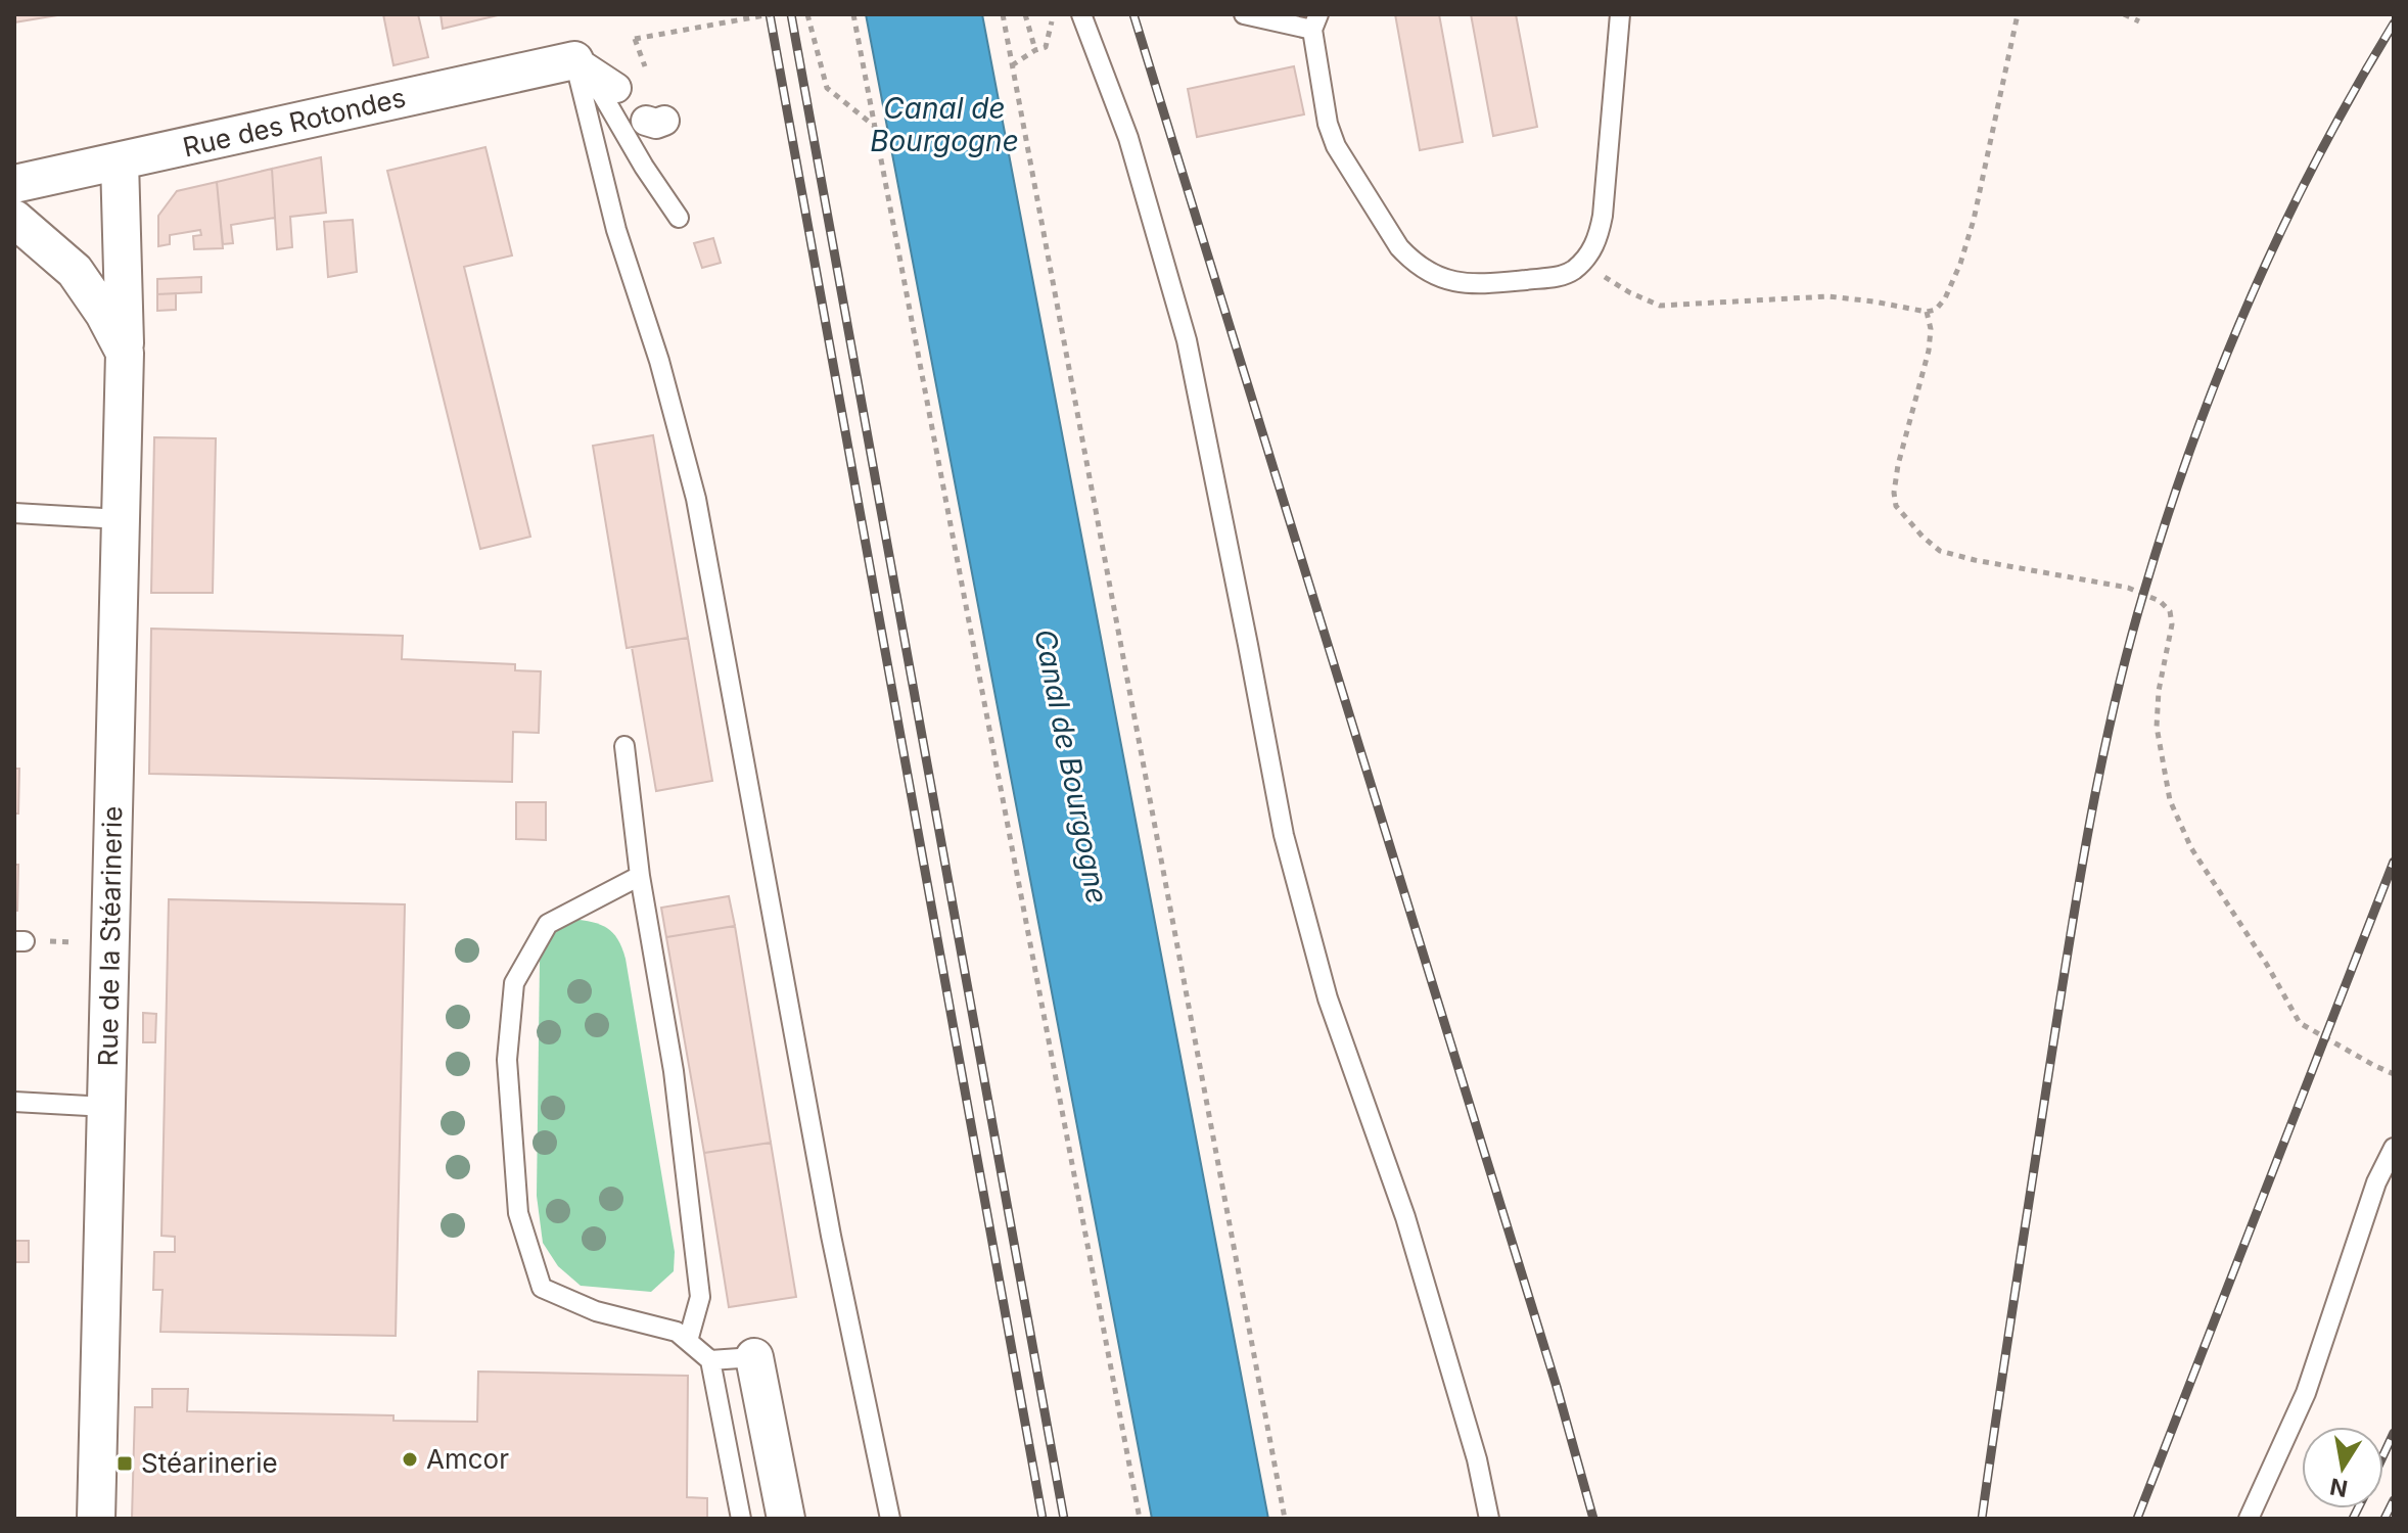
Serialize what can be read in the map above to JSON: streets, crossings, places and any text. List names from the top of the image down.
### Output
{
  "streets": {
    "street": ["Rue des Rotondes", "Rue de la Stéarinerie"]
  },
  "crossings": [
    ["Rue des Rotondes", "Rue de la Stéarinerie"]
  ],
  "water": ["Canal de Bourgogne"],
  "places": {
    "other": ["Amcor"],
    "transit": ["Stéarinerie"]
  },
  "north": "bottom"
}
